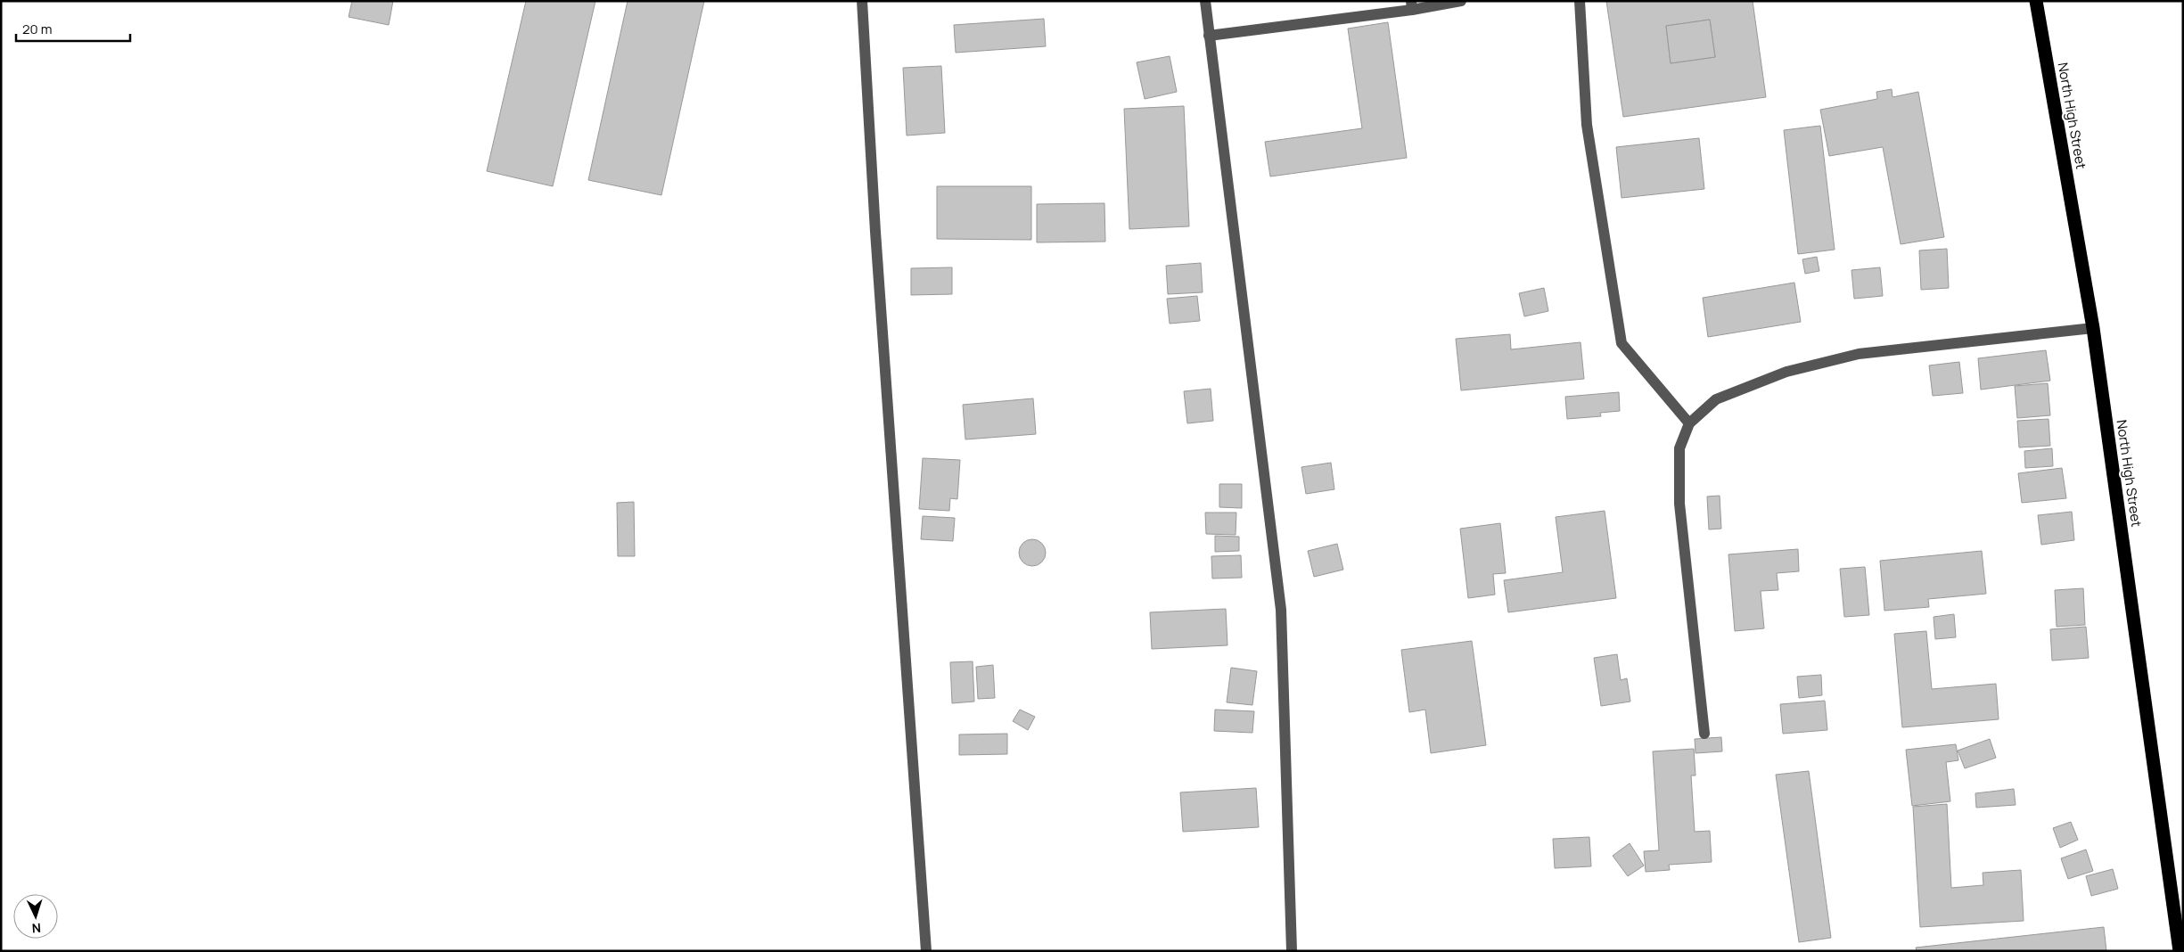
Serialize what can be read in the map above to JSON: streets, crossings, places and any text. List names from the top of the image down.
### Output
{
  "streets": {
    "highway": ["North High Street"]
  },
  "scale_bar": "20 m",
  "north": "bottom"
}
